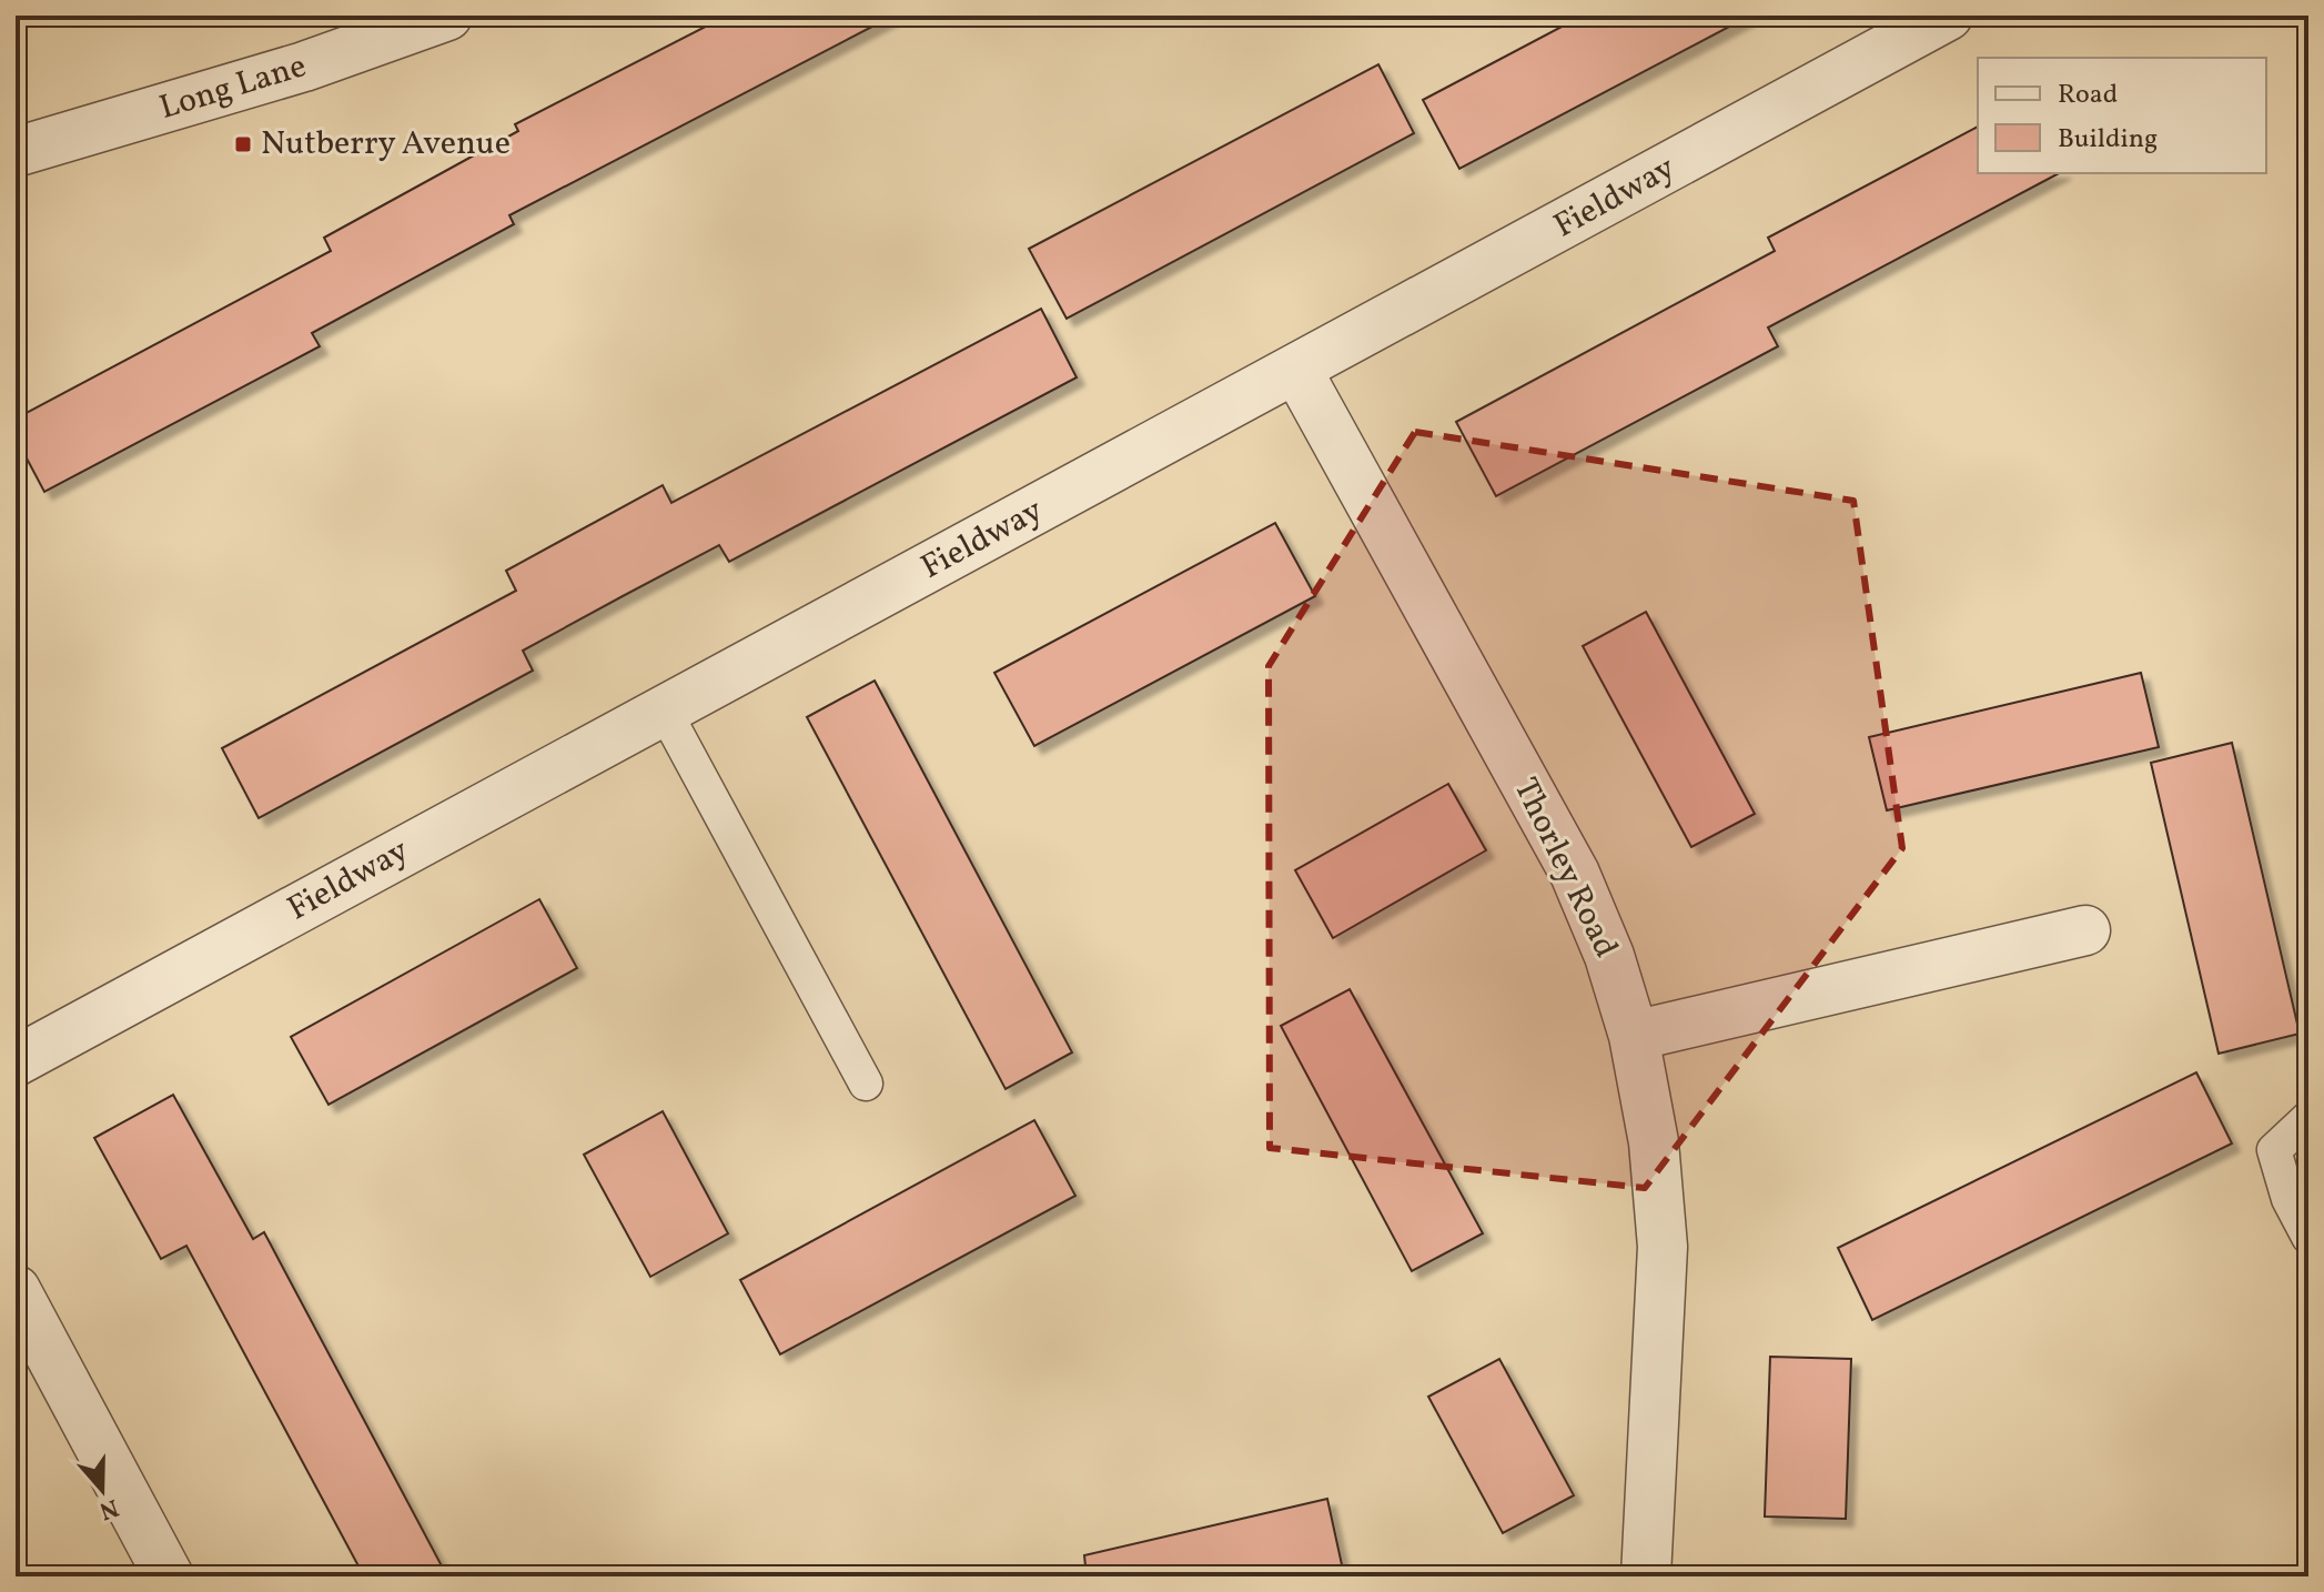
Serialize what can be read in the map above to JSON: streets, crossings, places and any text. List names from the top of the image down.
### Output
{
  "streets": {
    "street": ["Long Lane", "Fieldway", "Thorley Road"]
  },
  "crossings": [
    ["Fieldway", "Thorley Road"]
  ],
  "places": {
    "transit": ["Nutberry Avenue"]
  },
  "legend": ["Road", "Building"],
  "north": "bottom"
}
